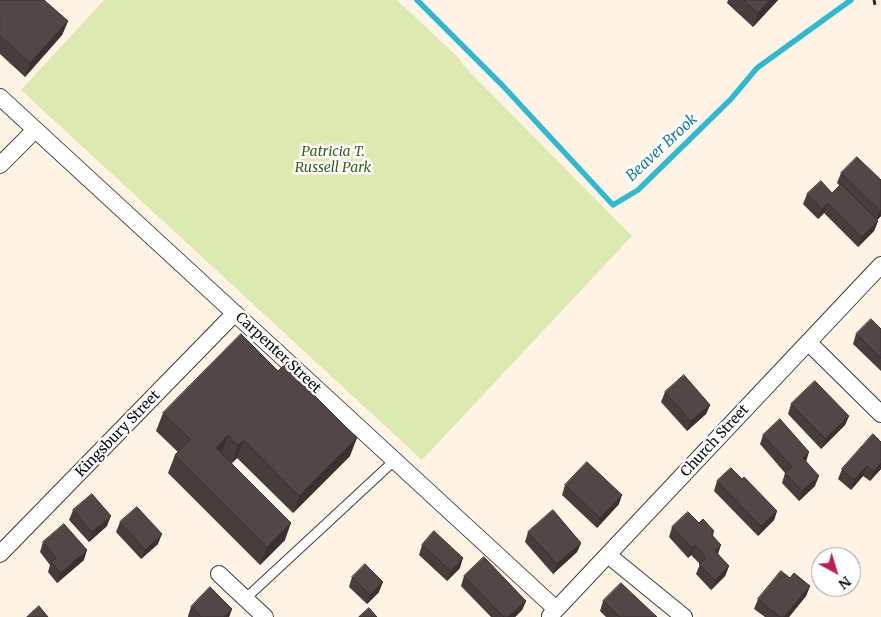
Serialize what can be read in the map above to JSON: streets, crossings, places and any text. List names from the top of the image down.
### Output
{
  "streets": {
    "street": ["Carpenter Street", "Kingsbury Street", "Church Street"]
  },
  "crossings": [
    ["Carpenter Street", "Kingsbury Street"],
    ["Carpenter Street", "Church Street"]
  ],
  "water": ["Beaver Brook"],
  "parks": ["Patricia T. Russell Park"],
  "north": "bottom right"
}
